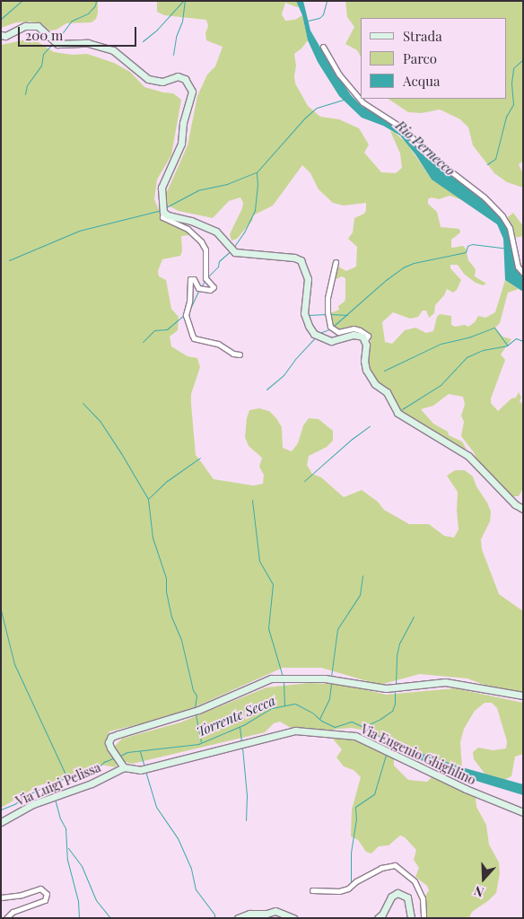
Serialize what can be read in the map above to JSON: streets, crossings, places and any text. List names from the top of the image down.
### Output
{
  "streets": {
    "main road": ["Via Eugenio Ghighlino", "Via Luigi Pelissa"]
  },
  "crossings": [
    ["Via Eugenio Ghighlino", "Via Luigi Pelissa"]
  ],
  "water": ["Rio Pernecco", "Torrente Secca"],
  "legend": ["Strada", "Parco", "Acqua"],
  "scale_bar": "200 m",
  "north": "bottom"
}
